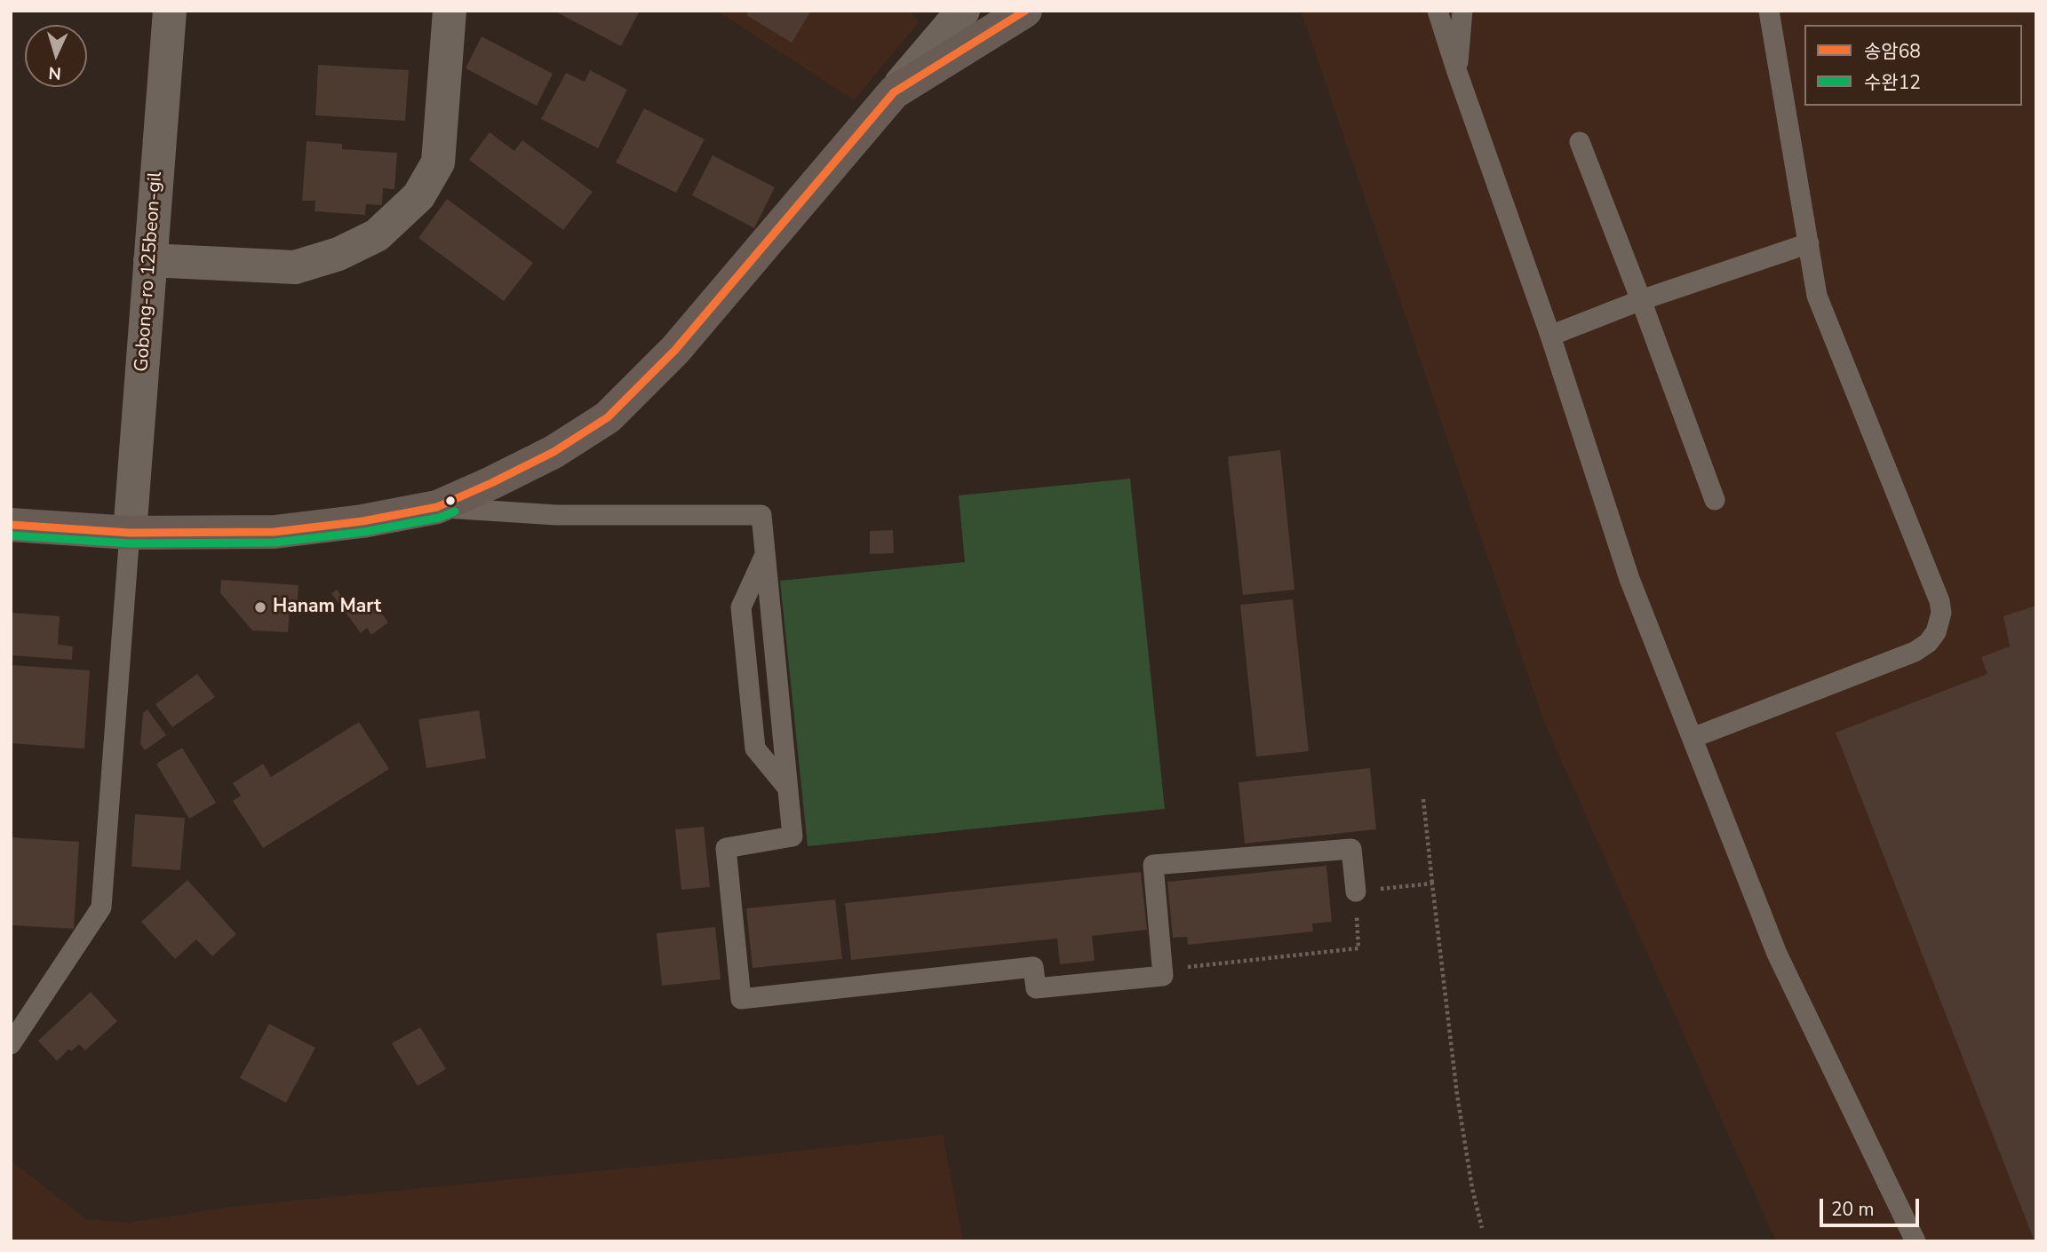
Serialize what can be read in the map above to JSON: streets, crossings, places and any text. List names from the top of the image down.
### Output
{
  "streets": {
    "street": ["Gobong-ro 125beon-gil"]
  },
  "places": ["Hanam Mart"],
  "lines": ["transit line 송암68", "transit line 수완12"],
  "legend": ["송암68", "수완12"],
  "scale_bar": "20 m",
  "north": "bottom"
}
